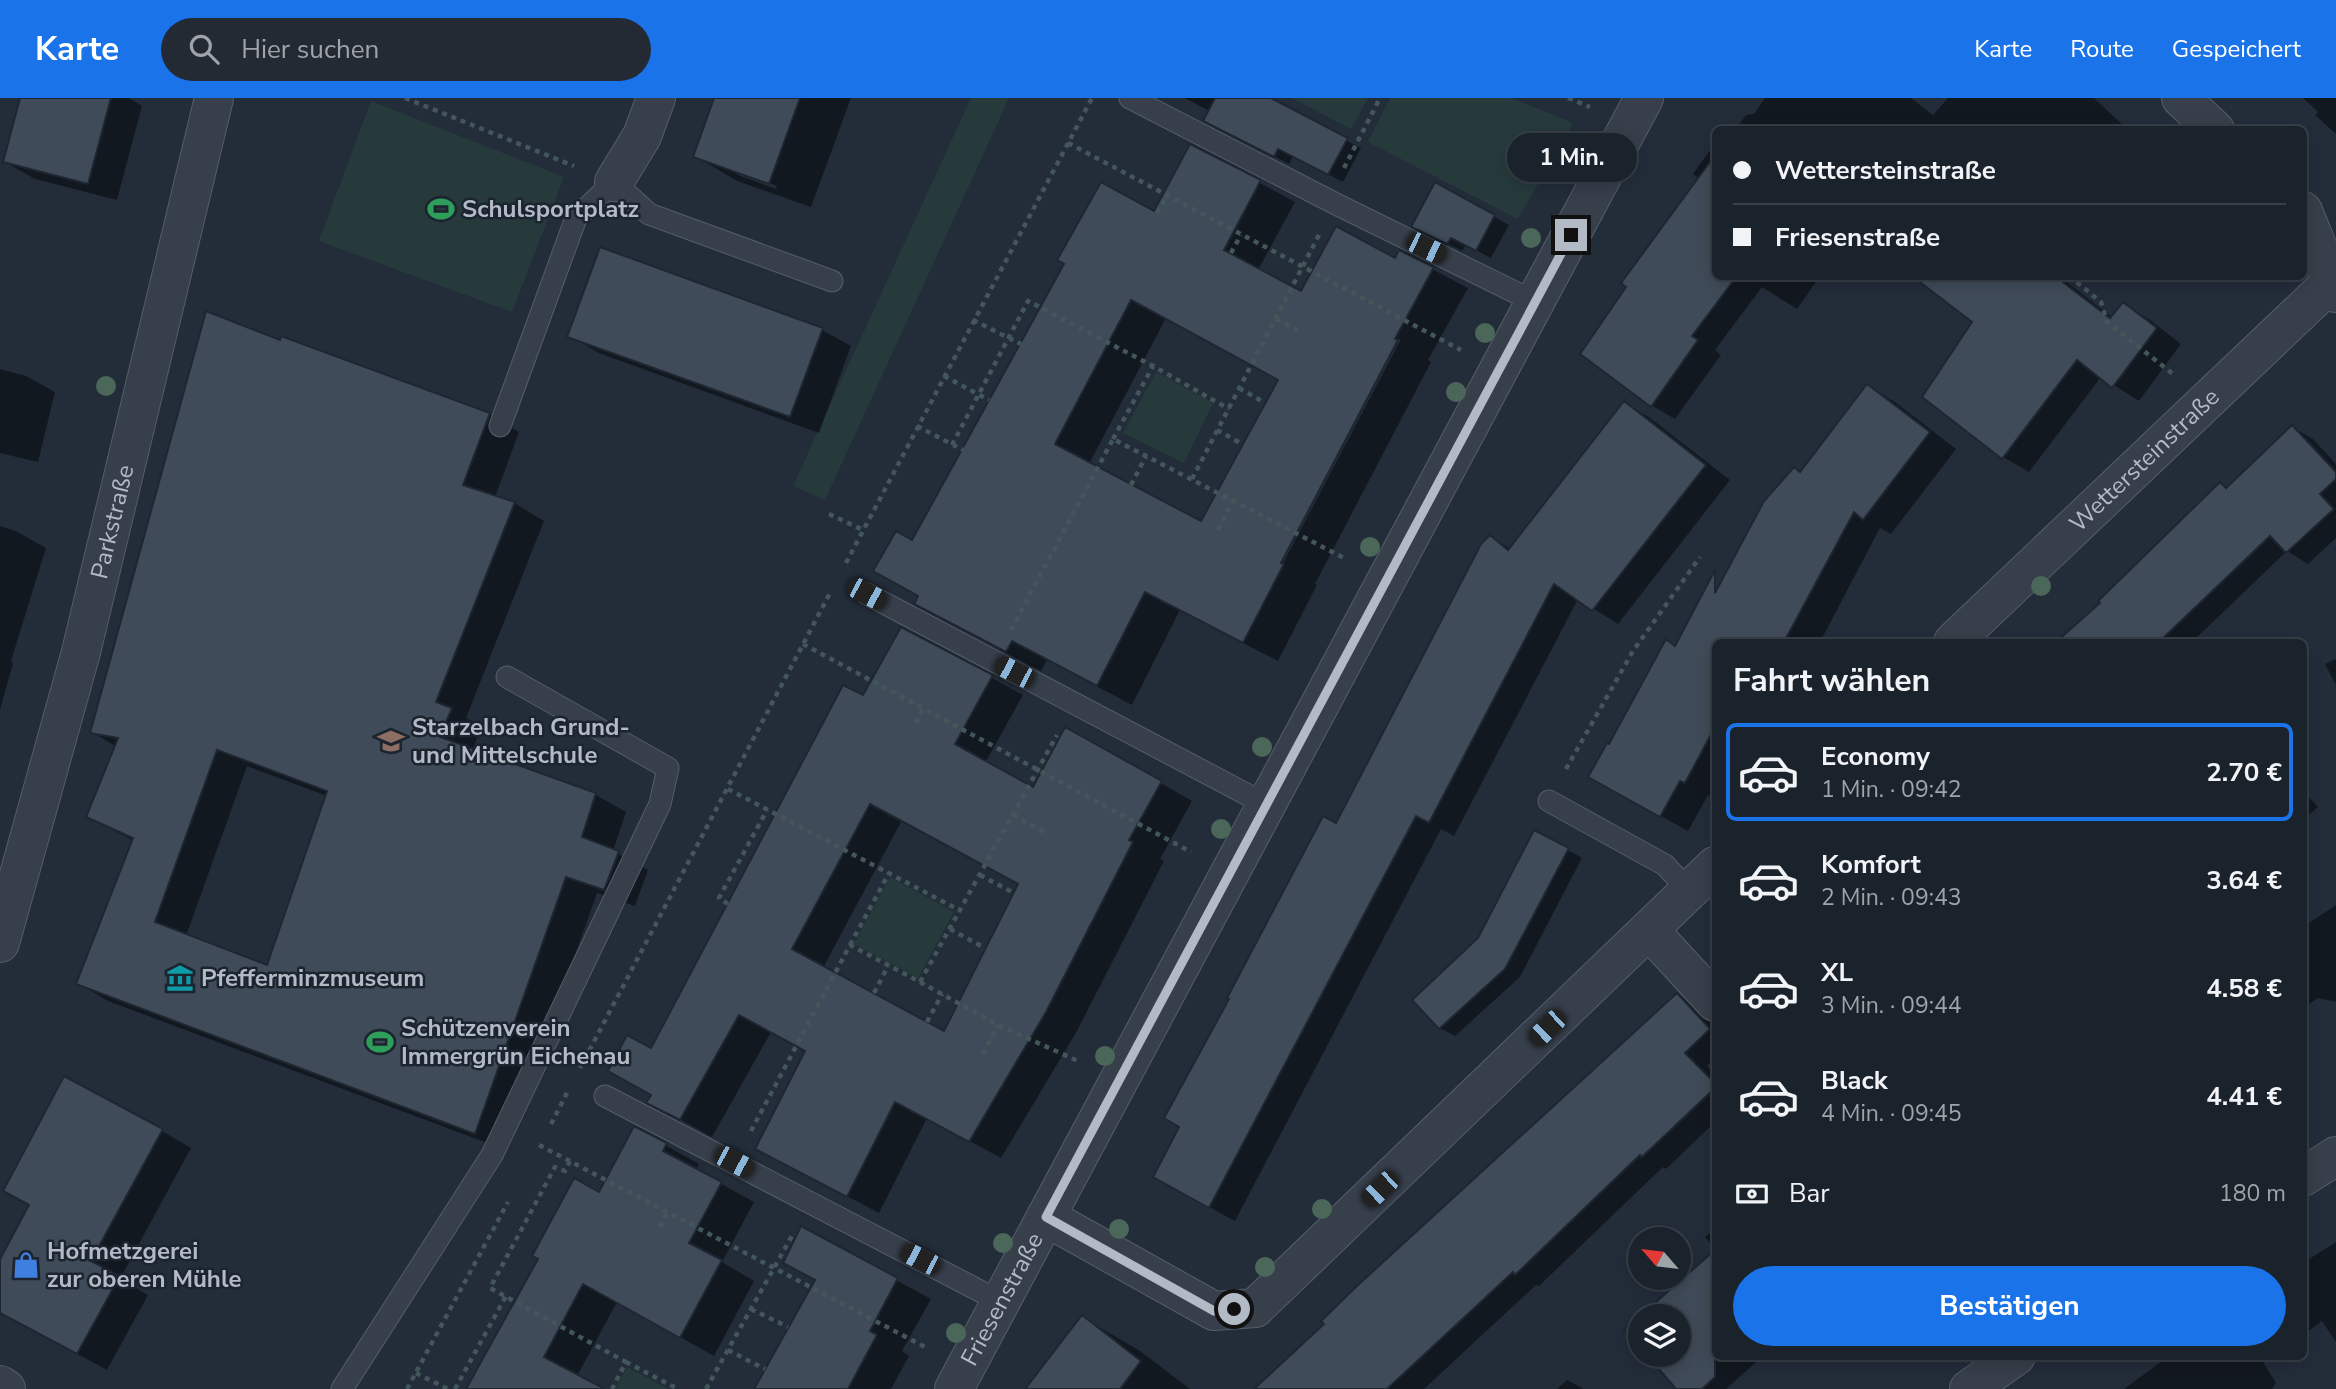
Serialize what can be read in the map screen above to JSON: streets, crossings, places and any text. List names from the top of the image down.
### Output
{
  "streets": {
    "street": ["Wettersteinstraße", "Parkstraße", "Friesenstraße"]
  },
  "places": {
    "sports": ["Schulsportplatz", "Schützenverein Immergrün Eichenau"],
    "school or university": ["Starzelbach Grund- und Mittelschule"],
    "museum": ["Pfefferminzmuseum"],
    "shop": ["Hofmetzgerei zur oberen Mühle"]
  },
  "north": "top left",
  "page": {
    "header": "Karte",
    "search": "Hier suchen",
    "nav": ["Karte", "Route", "Gespeichert"],
    "banner": ["Wettersteinstraße", "Friesenstraße"],
    "bubble": "1 Min.",
    "heading": "Fahrt wählen",
    "list": [
      {
        "name": "Economy",
        "note": "1 Min. · 09:42",
        "value": "2.70 €"
      },
      {
        "name": "Komfort",
        "note": "2 Min. · 09:43",
        "value": "3.64 €"
      },
      {
        "name": "XL",
        "note": "3 Min. · 09:44",
        "value": "4.58 €"
      },
      {
        "name": "Black",
        "note": "4 Min. · 09:45",
        "value": "4.41 €"
      }
    ],
    "pay": ["Bar", "180 m"],
    "buttons": "Bestätigen"
  }
}
